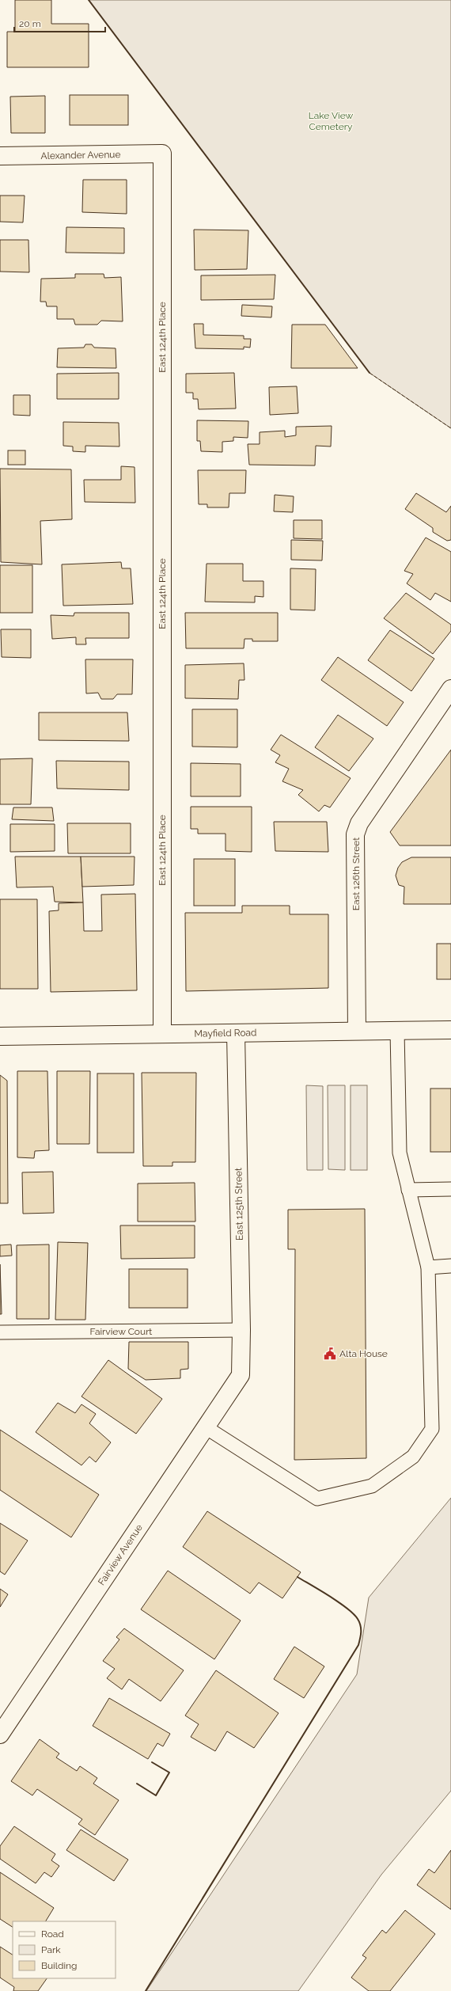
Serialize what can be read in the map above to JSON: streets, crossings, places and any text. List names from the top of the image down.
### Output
{
  "streets": {
    "street": [
      "Alexander Avenue",
      "East 124th Place",
      "East 126th Street",
      "Mayfield Road",
      "East 125th Street",
      "Fairview Avenue"
    ],
    "lane": ["Fairview Court"]
  },
  "crossings": [
    ["Alexander Avenue", "East 124th Place"],
    ["East 124th Place", "Mayfield Road"],
    ["East 126th Street", "Mayfield Road"],
    ["Mayfield Road", "East 125th Street"],
    ["East 125th Street", "Fairview Court"],
    ["East 125th Street", "Fairview Avenue"]
  ],
  "parks": ["Lake View Cemetery"],
  "places": {
    "public building": ["Alta House"]
  },
  "legend": ["Road", "Park", "Building"],
  "scale_bar": "20 m"
}
